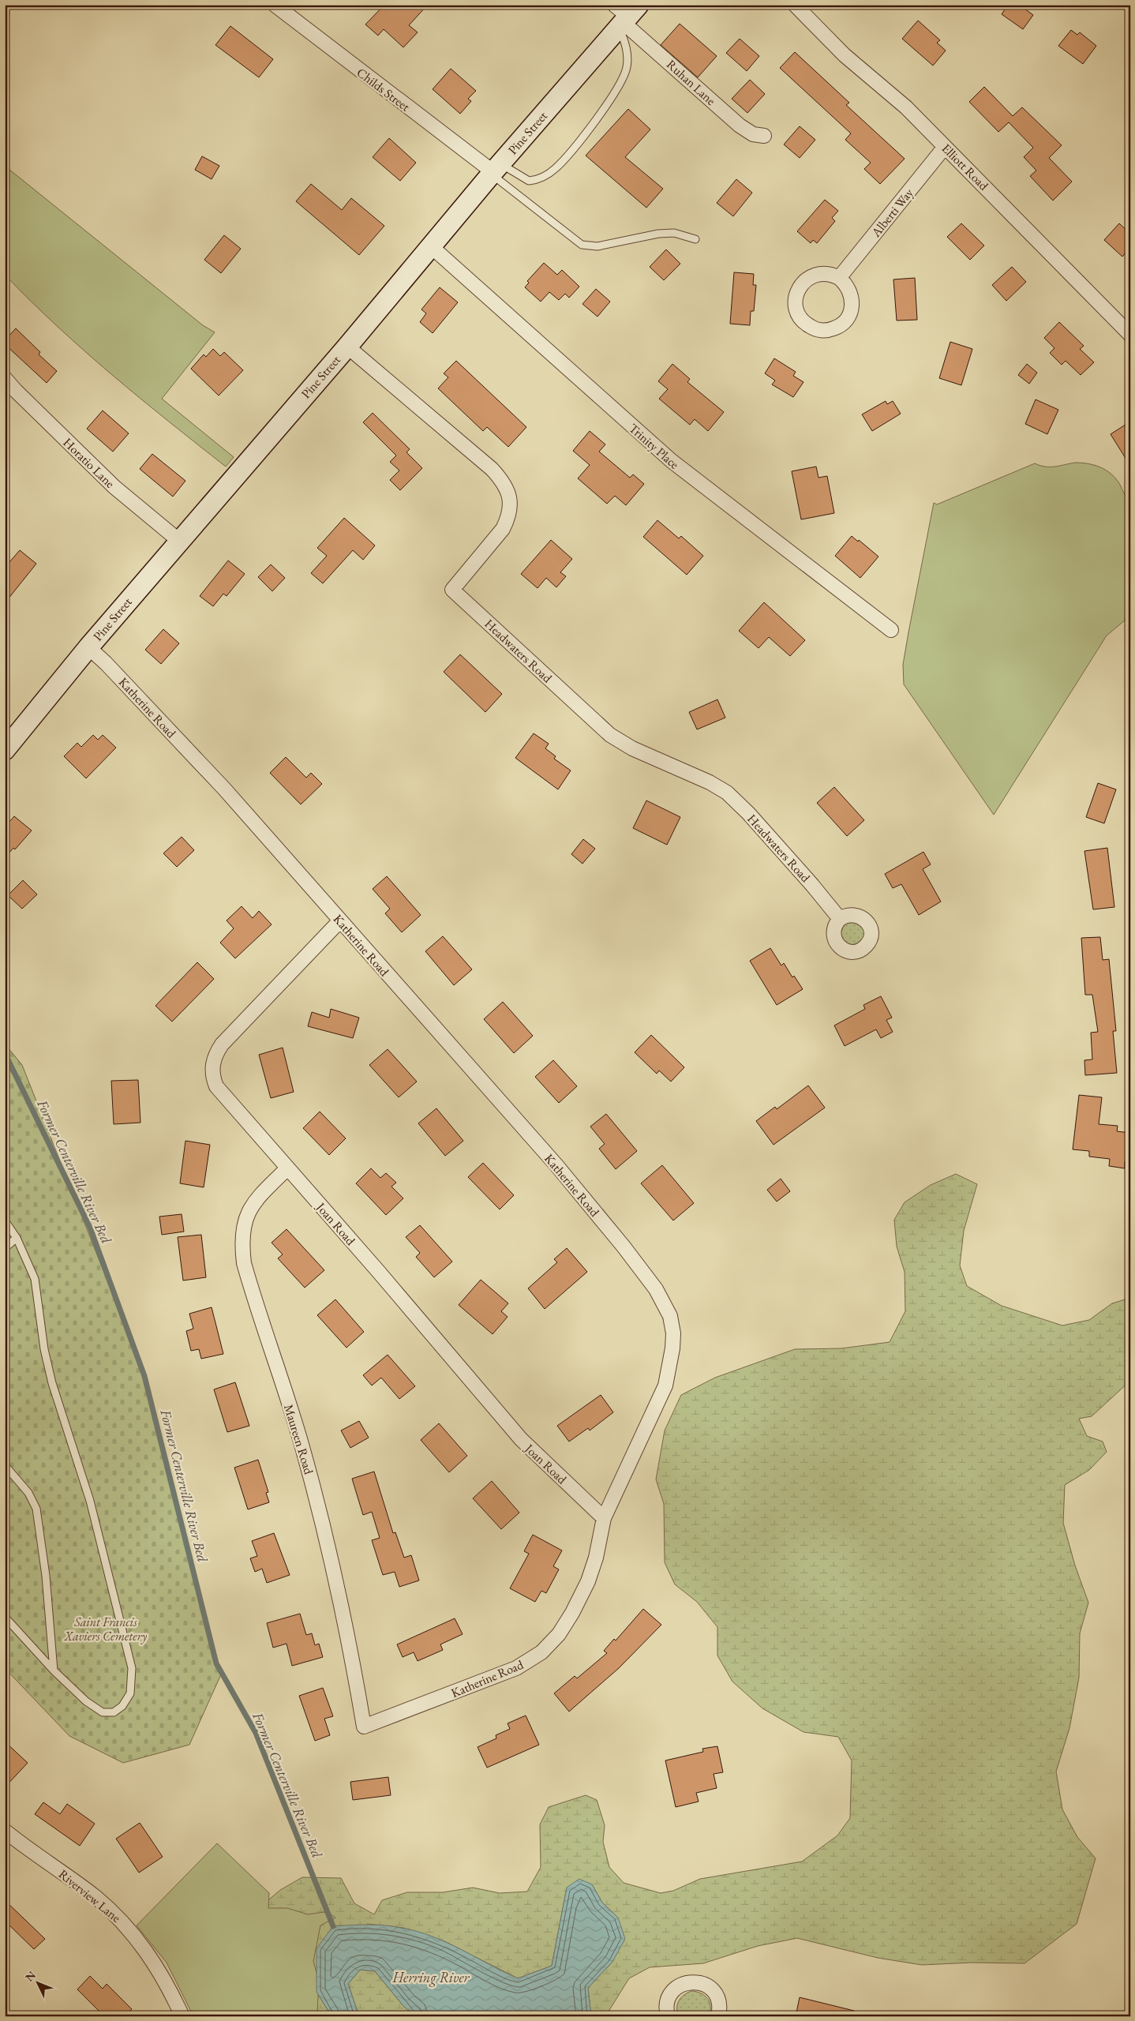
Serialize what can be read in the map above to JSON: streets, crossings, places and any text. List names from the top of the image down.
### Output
{
  "streets": {
    "main road": ["Pine Street"],
    "street": [
      "Ruhan Lane",
      "Childs Street",
      "Elliott Road",
      "Alberti Way",
      "Trinity Place",
      "Horatio Lane",
      "Headwaters Road",
      "Katherine Road",
      "Joan Road",
      "Maureen Road",
      "Riverview Lane"
    ]
  },
  "crossings": [
    ["Ruhan Lane", "Pine Street"],
    ["Childs Street", "Pine Street"],
    ["Pine Street", "Trinity Place"],
    ["Pine Street", "Horatio Lane"],
    ["Pine Street", "Headwaters Road"],
    ["Pine Street", "Katherine Road"],
    ["Elliott Road", "Alberti Way"],
    ["Katherine Road", "Joan Road"],
    ["Katherine Road", "Maureen Road"],
    ["Joan Road", "Maureen Road"]
  ],
  "water": ["Former Centerville River Bed", "Herring River"],
  "parks": ["Saint Francis Xaviers Cemetery"],
  "north": "top left"
}
